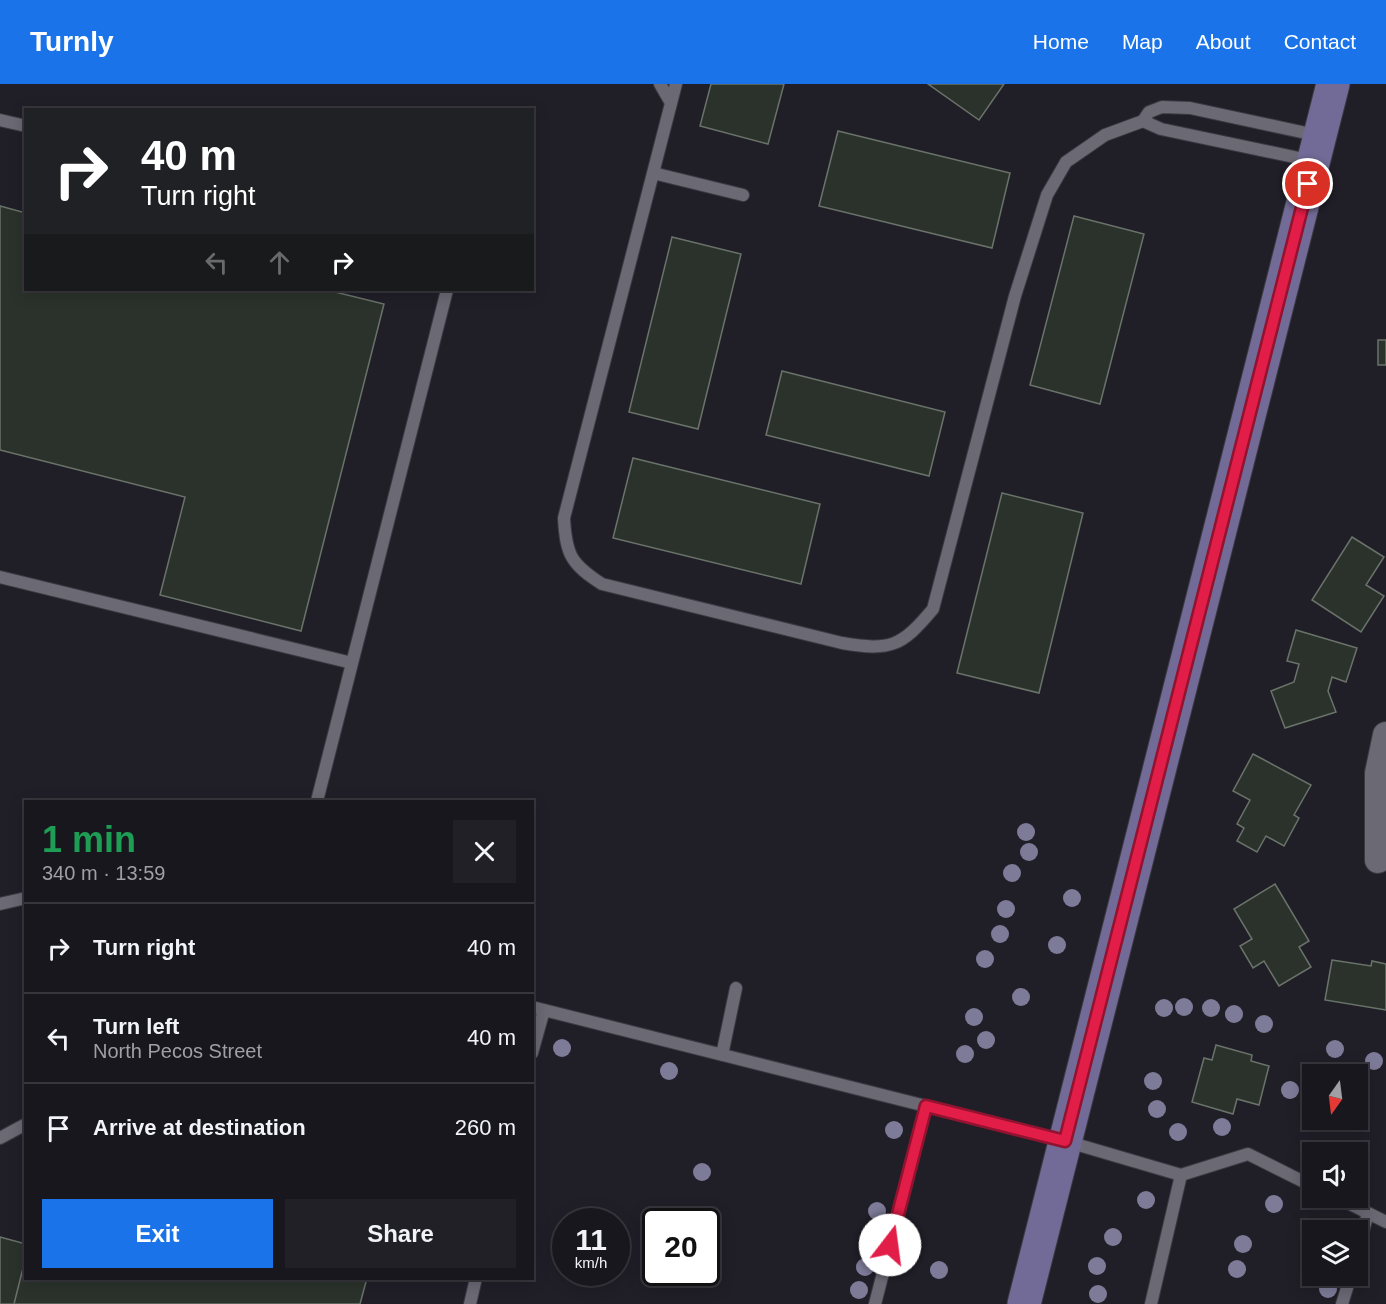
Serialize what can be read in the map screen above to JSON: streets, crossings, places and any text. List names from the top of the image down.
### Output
{
  "north": "bottom",
  "page": {
    "header": "Turnly",
    "nav": [
      "Home",
      "Map",
      "About",
      "Contact"
    ],
    "turn": ["40 m", "Turn right"],
    "heading": ["1 min", "340 m · 13:59"],
    "list": [
      {
        "name": "Turn right",
        "value": "40 m"
      },
      {
        "name": "Turn left",
        "note": "North Pecos Street",
        "value": "40 m"
      },
      {
        "name": "Arrive at destination",
        "value": "260 m"
      }
    ],
    "buttons": ["Exit", "Share"],
    "speed": "11 km/h",
    "limit": "20"
  }
}
